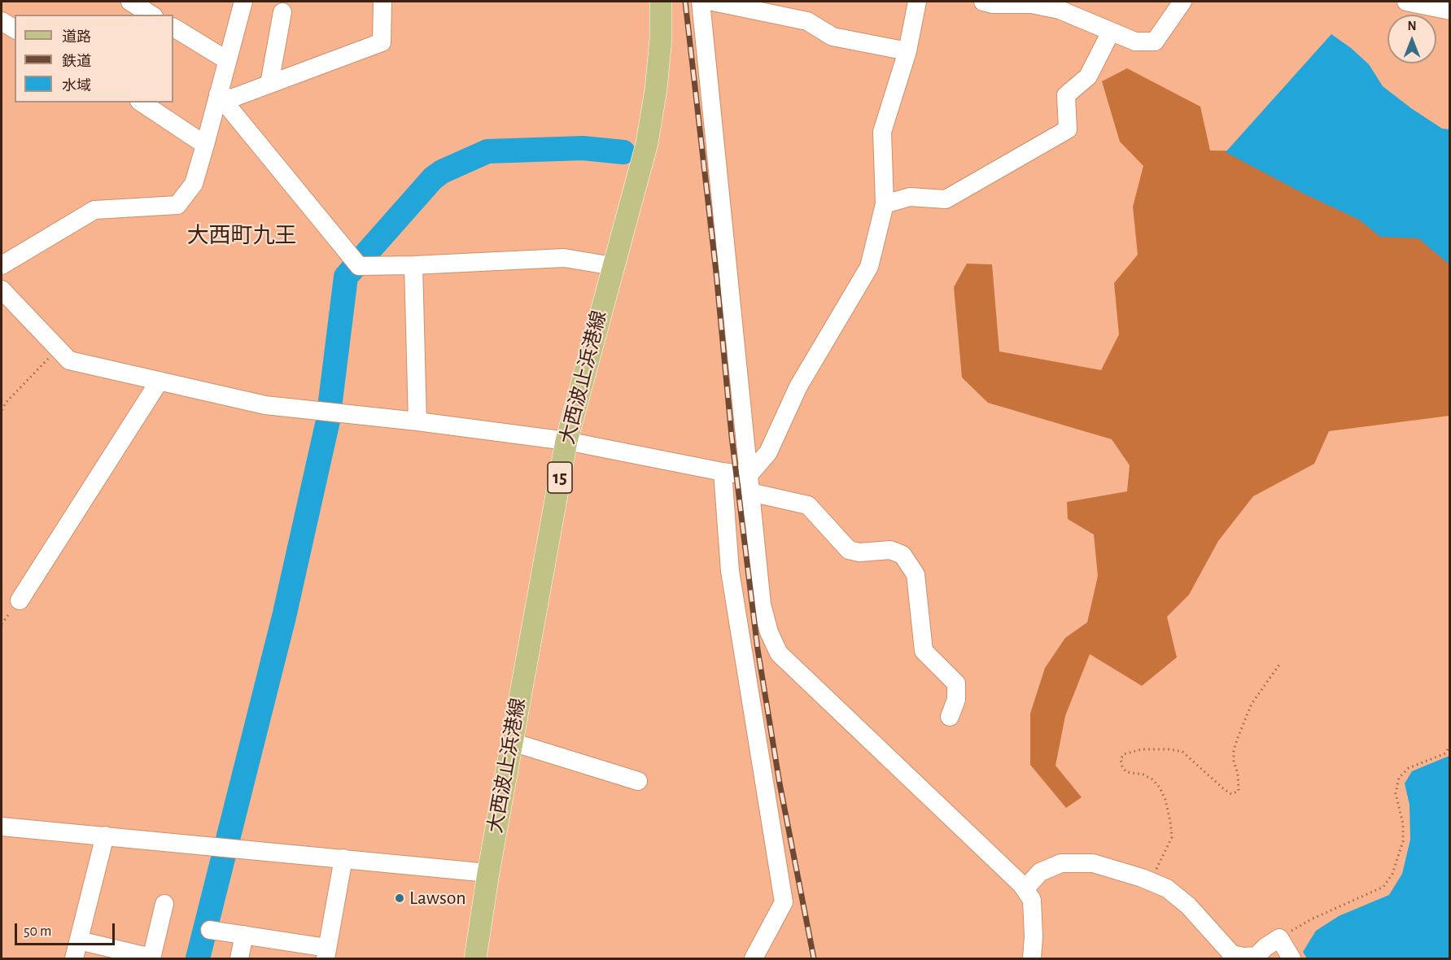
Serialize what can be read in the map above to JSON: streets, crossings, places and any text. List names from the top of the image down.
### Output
{
  "streets": {
    "main road": ["大西波止浜港線", "15"]
  },
  "districts": ["大西町九王"],
  "places": ["Lawson"],
  "legend": ["道路", "鉄道", "水域"],
  "scale_bar": "50 m",
  "north": "top"
}
